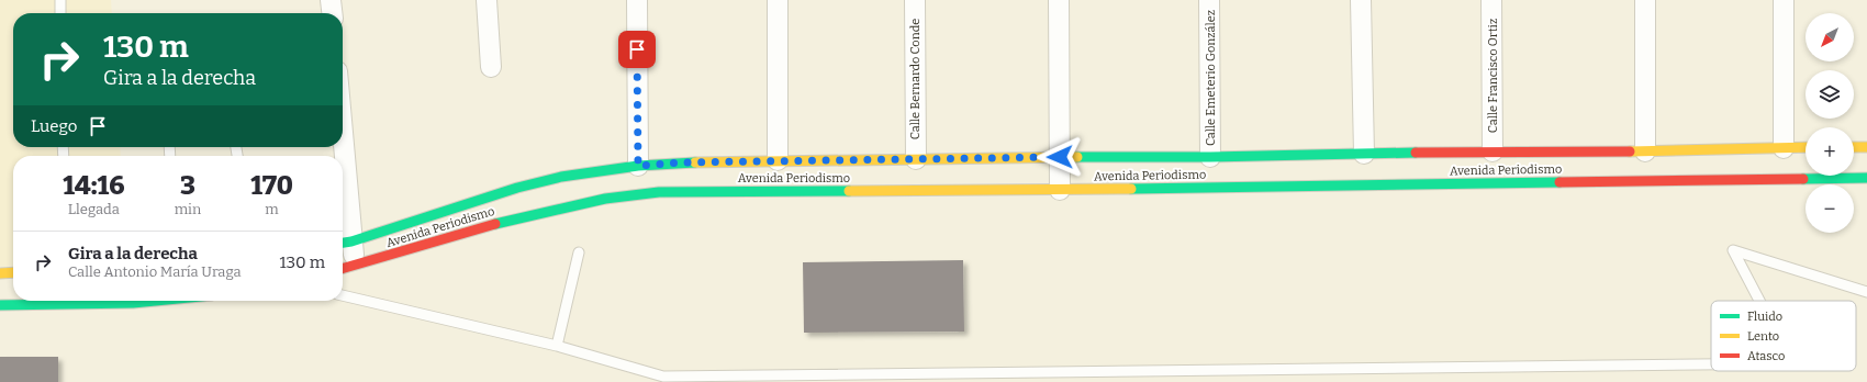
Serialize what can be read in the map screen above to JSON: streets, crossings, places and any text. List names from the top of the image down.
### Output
{
  "streets": {
    "street": [
      "Calle Francisco Ortiz",
      "Calle Emeterio González",
      "Calle Bernardo Conde",
      "Avenida Periodismo"
    ]
  },
  "crossings": [
    ["Calle Francisco Ortiz", "Avenida Periodismo"],
    ["Calle Emeterio González", "Avenida Periodismo"],
    ["Calle Bernardo Conde", "Avenida Periodismo"]
  ],
  "legend": ["Fluido", "Lento", "Atasco"],
  "north": "bottom left",
  "page": {
    "map_buttons": ["+", "−"],
    "turn": ["130 m", "Gira a la derecha"],
    "then": "Luego",
    "eta": [
      "14:16",
      "Llegada",
      "3",
      "min",
      "170",
      "m"
    ],
    "list": [
      {
        "name": "Gira a la derecha",
        "note": "Calle Antonio María Uraga",
        "value": "130 m"
      }
    ]
  }
}
